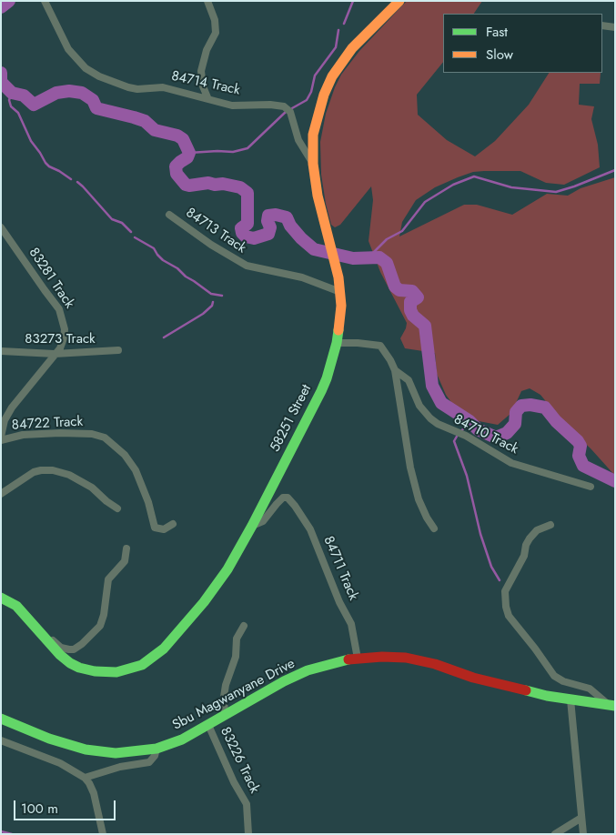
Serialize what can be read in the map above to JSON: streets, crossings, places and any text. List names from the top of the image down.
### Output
{
  "streets": {
    "street": [
      "84714 Track",
      "84713 Track",
      "83281 Track",
      "83273 Track",
      "58251 Street",
      "84722 Track",
      "84710 Track",
      "84711 Track",
      "Sbu Magwanyane Drive",
      "83226 Track"
    ]
  },
  "crossings": [
    ["84714 Track", "58251 Street"],
    ["84713 Track", "58251 Street"],
    ["83281 Track", "83273 Track"],
    ["58251 Street", "84711 Track"],
    ["84711 Track", "Sbu Magwanyane Drive"],
    ["Sbu Magwanyane Drive", "83226 Track"]
  ],
  "legend": ["Fast", "Slow"],
  "scale_bar": "100 m"
}
